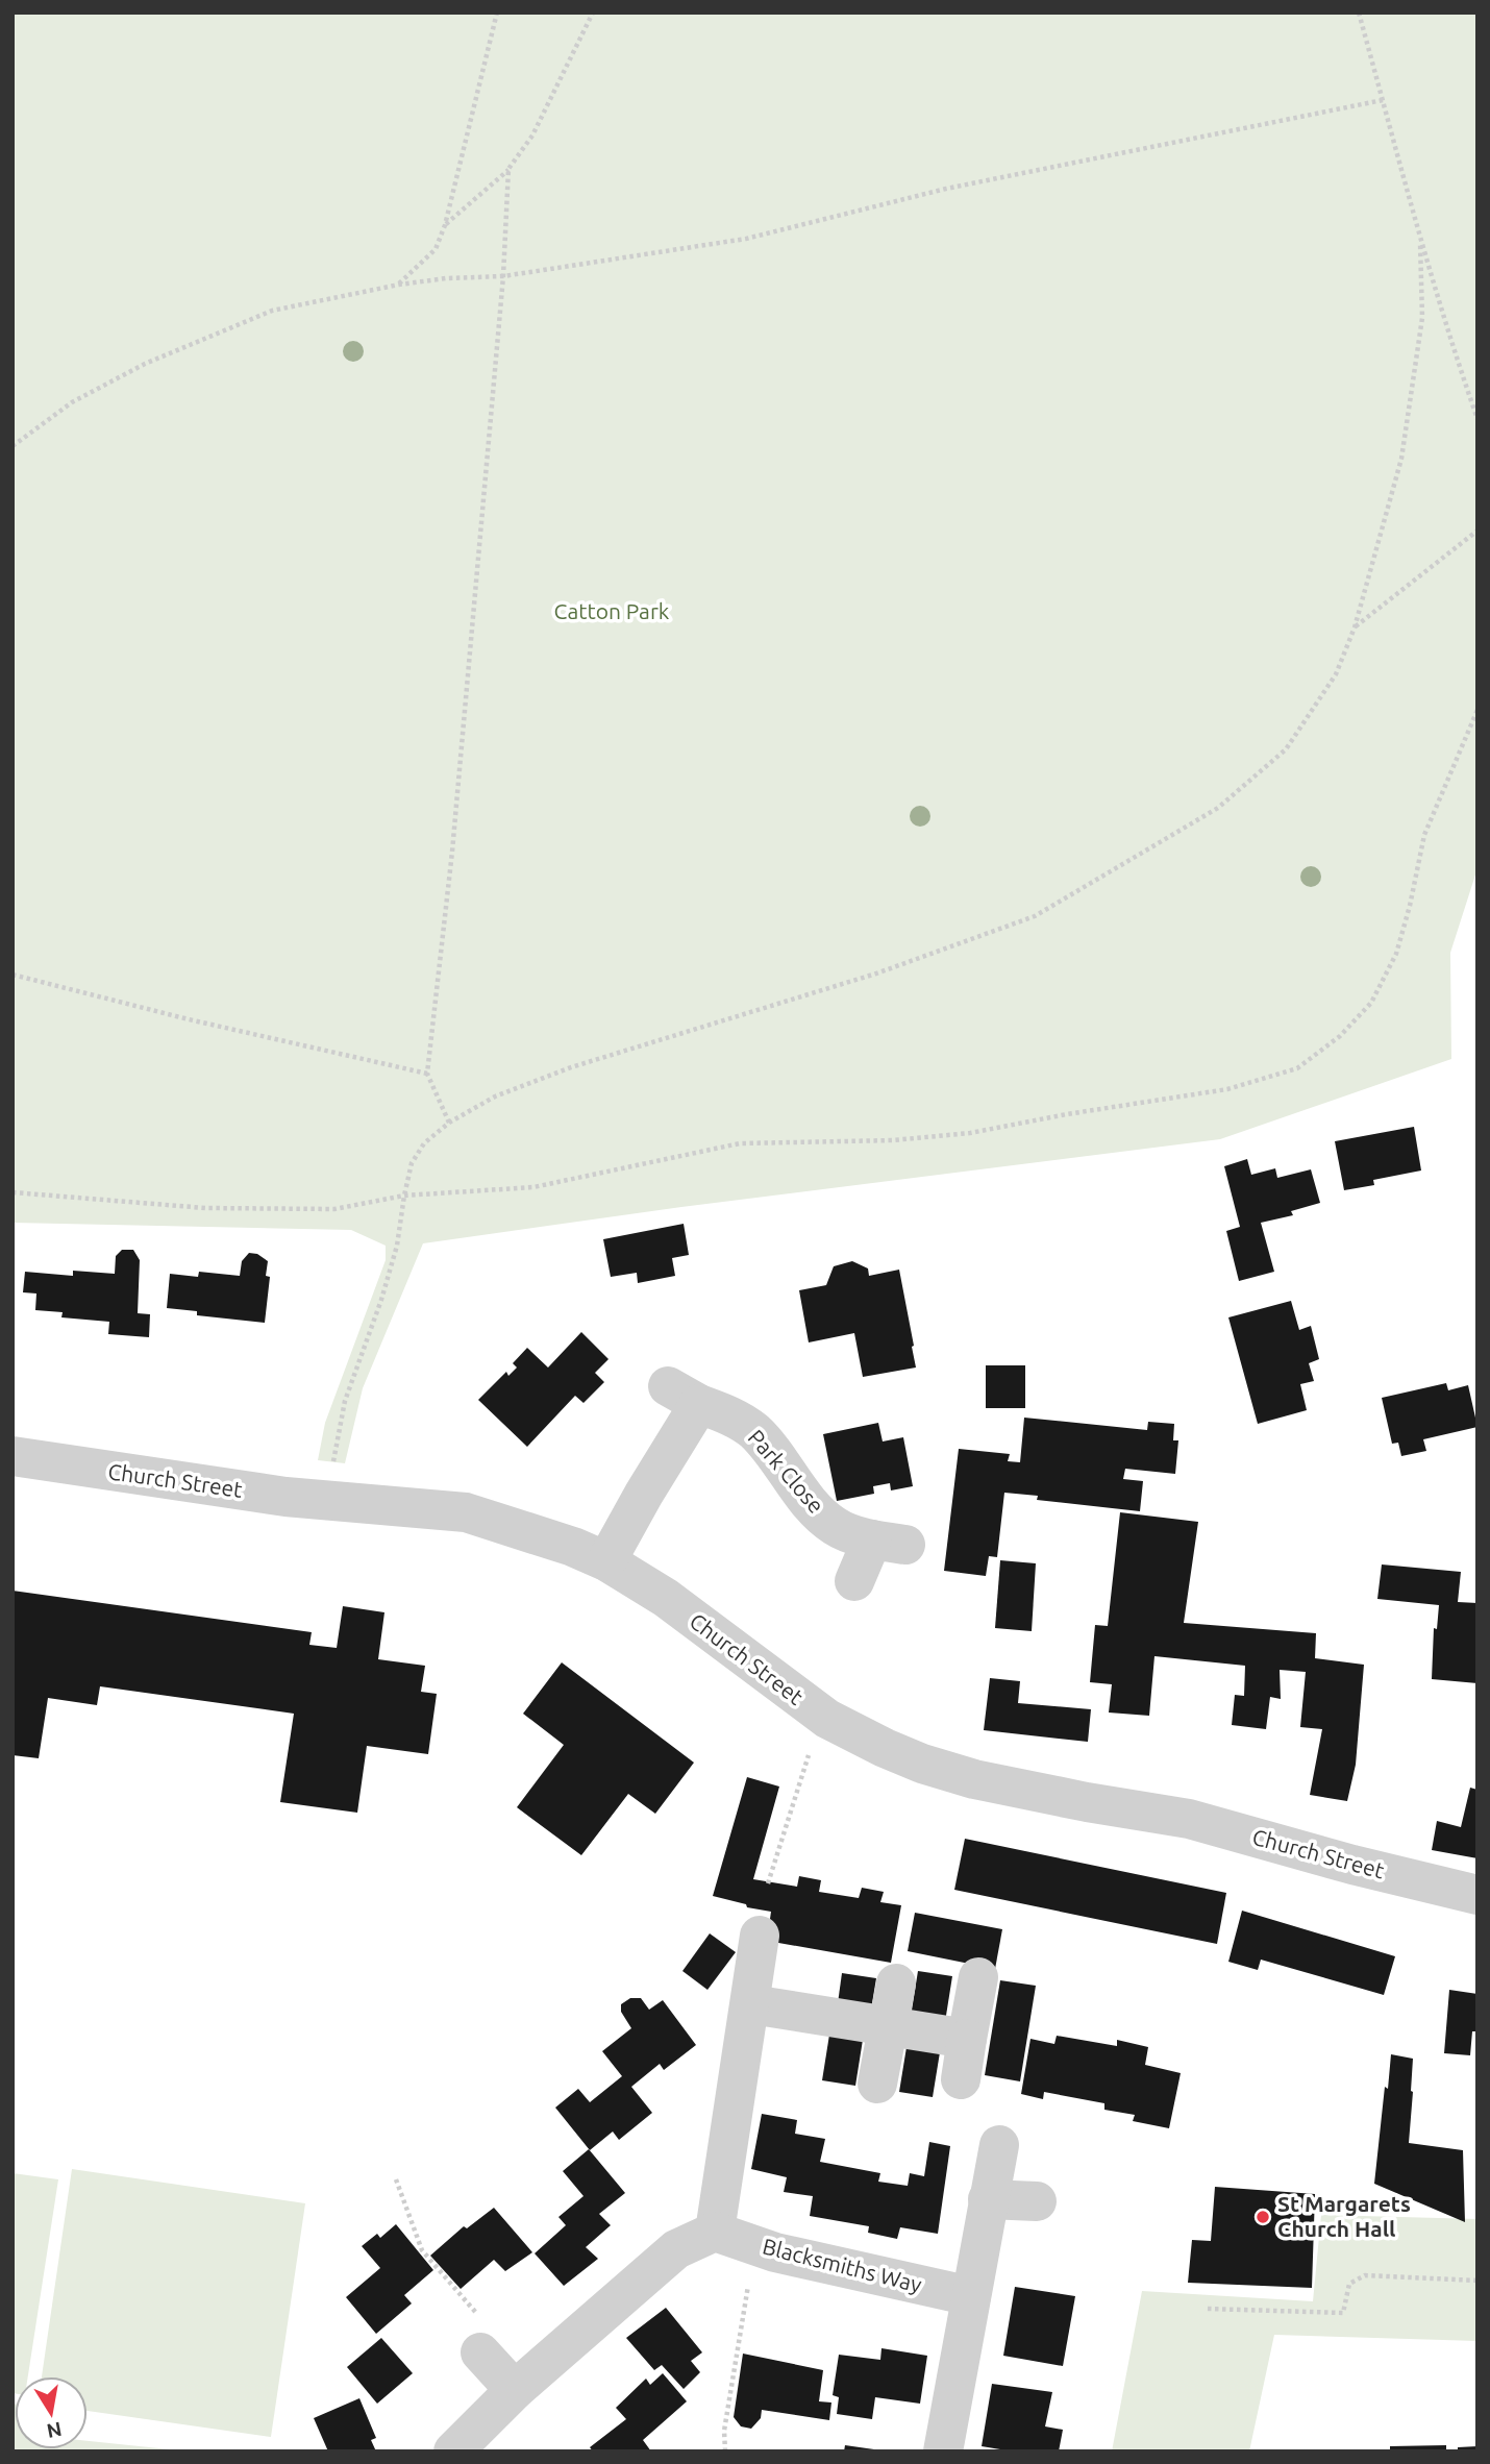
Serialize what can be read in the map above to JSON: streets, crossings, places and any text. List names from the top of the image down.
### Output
{
  "streets": {
    "street": ["Park Close", "Church Street", "Blacksmiths Way"]
  },
  "crossings": [
    ["Park Close", "Church Street"]
  ],
  "parks": ["Catton Park"],
  "places": ["St Margarets Church Hall"],
  "north": "bottom"
}
